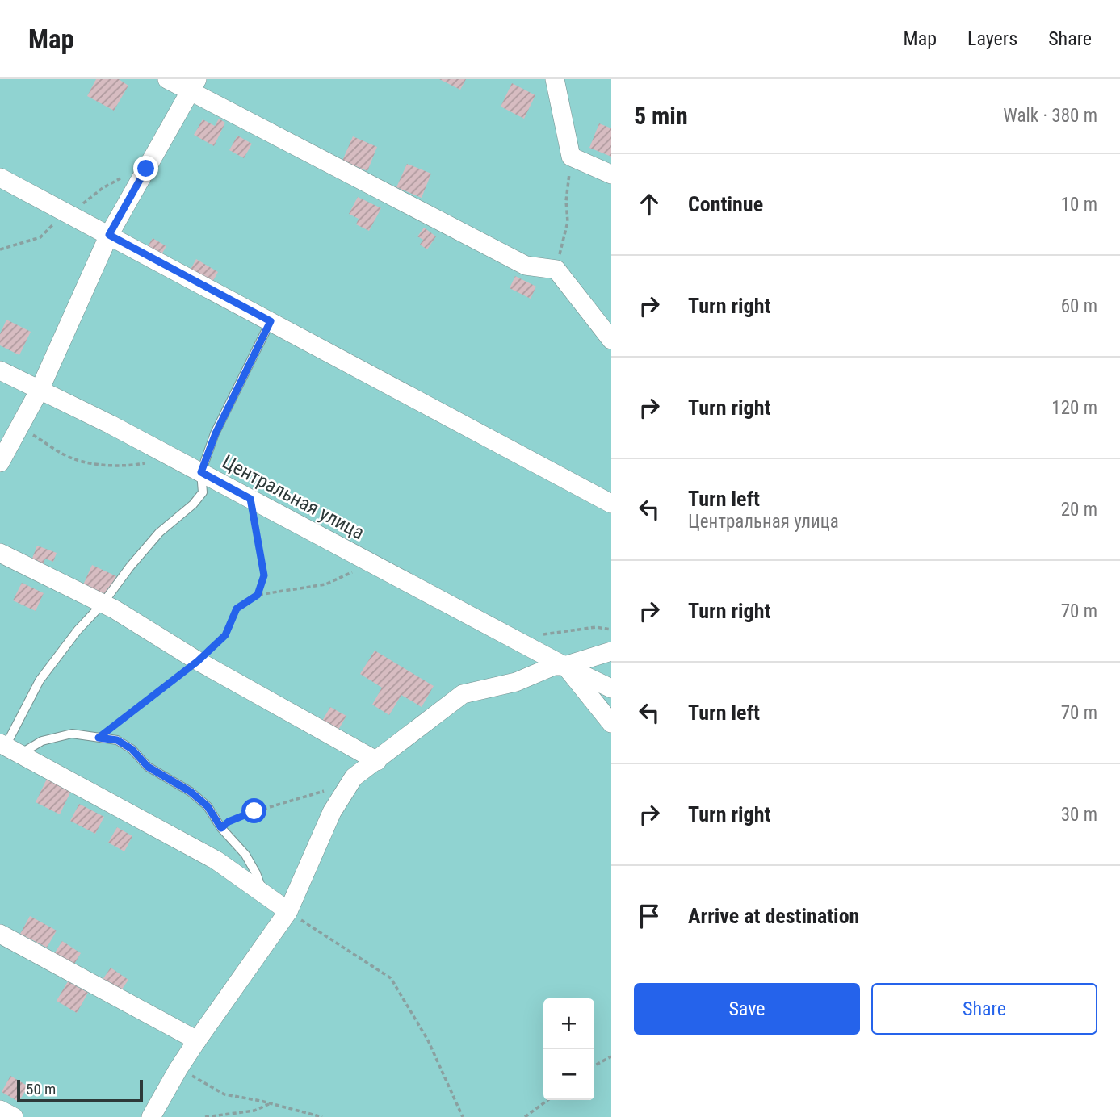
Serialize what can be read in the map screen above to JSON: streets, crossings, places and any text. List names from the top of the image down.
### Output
{
  "streets": {
    "street": ["Центральная улица"]
  },
  "scale_bar": "50 m",
  "page": {
    "header": "Map",
    "nav": ["Map", "Layers", "Share"],
    "heading": ["5 min", "Walk · 380 m"],
    "list": [
      ["Continue", "10 m"],
      ["Turn right", "60 m"],
      ["Turn right", "120 m"],
      ["Turn left", "Центральная улица", "20 m"],
      ["Turn right", "70 m"],
      ["Turn left", "70 m"],
      ["Turn right", "30 m"],
      "Arrive at destination"
    ],
    "buttons": ["Save", "Share"],
    "map_buttons": ["+", "−"],
    "scale": "50 m"
  }
}
